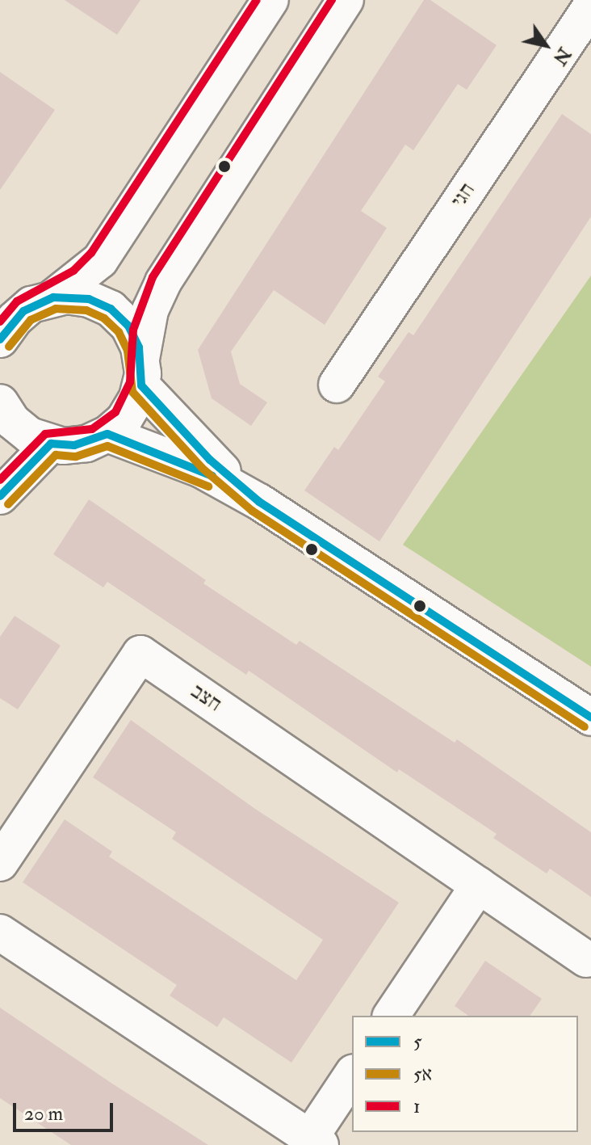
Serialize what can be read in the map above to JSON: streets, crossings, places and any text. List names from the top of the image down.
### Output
{
  "streets": {
    "street": ["חגי", "חצב"]
  },
  "lines": ["transit line 1", "transit line 5", "transit line 5א"],
  "legend": ["5", "5א", "1"],
  "scale_bar": "20 m",
  "north": "bottom right"
}
